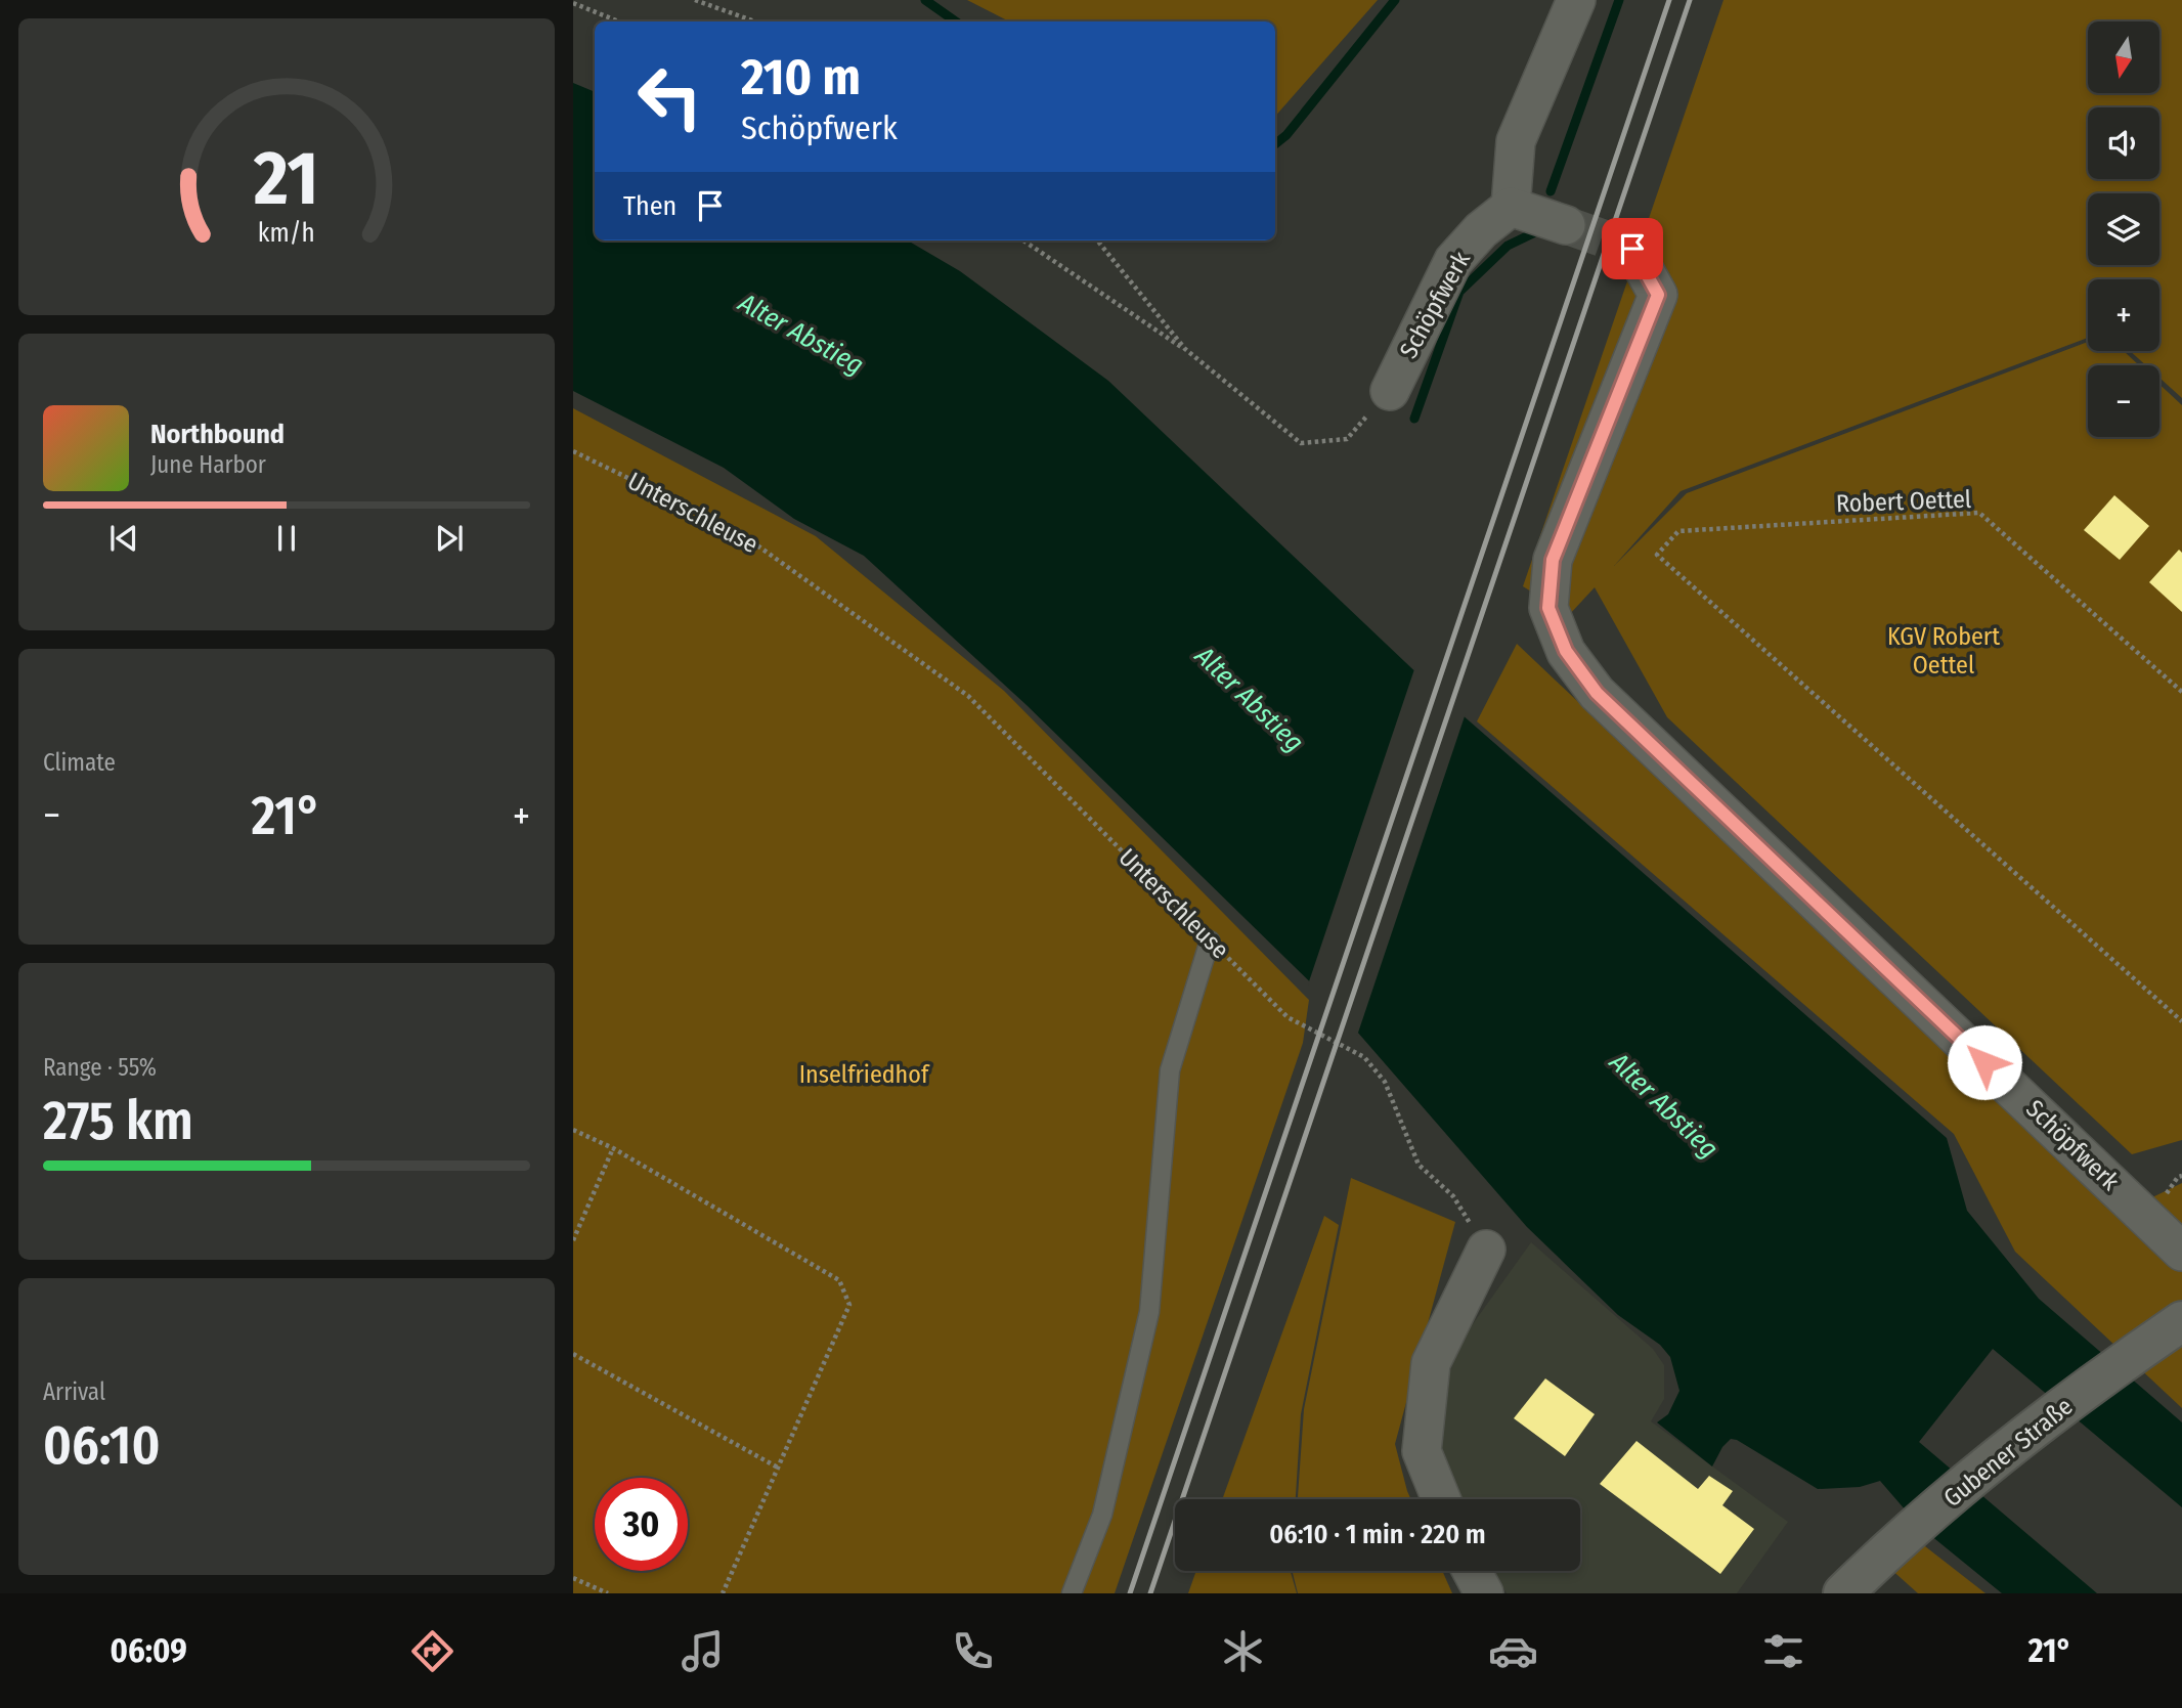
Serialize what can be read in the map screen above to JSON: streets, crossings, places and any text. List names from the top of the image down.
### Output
{
  "streets": {
    "main road": ["Gubener Straße"],
    "street": ["Schöpfwerk"],
    "path": ["Robert Oettel", "Unterschleuse"]
  },
  "water": ["Alter Abstieg"],
  "parks": ["KGV Robert Oettel", "Inselfriedhof"],
  "north": "bottom",
  "page": {
    "map_buttons": ["+", "−"],
    "turn": ["210 m", "Schöpfwerk"],
    "then": "Then",
    "song": ["Northbound", "June Harbor"],
    "tile": [
      "Climate",
      ["Range · 55%", "275 km"],
      ["Arrival", "06:10"]
    ],
    "heat": ["−", "21°", "+"],
    "limit": "30",
    "trip": "06:10 · 1 min · 220 m",
    "tabs": ["06:09", "21°"],
    "gauge": ["21", "km/h"]
  }
}
